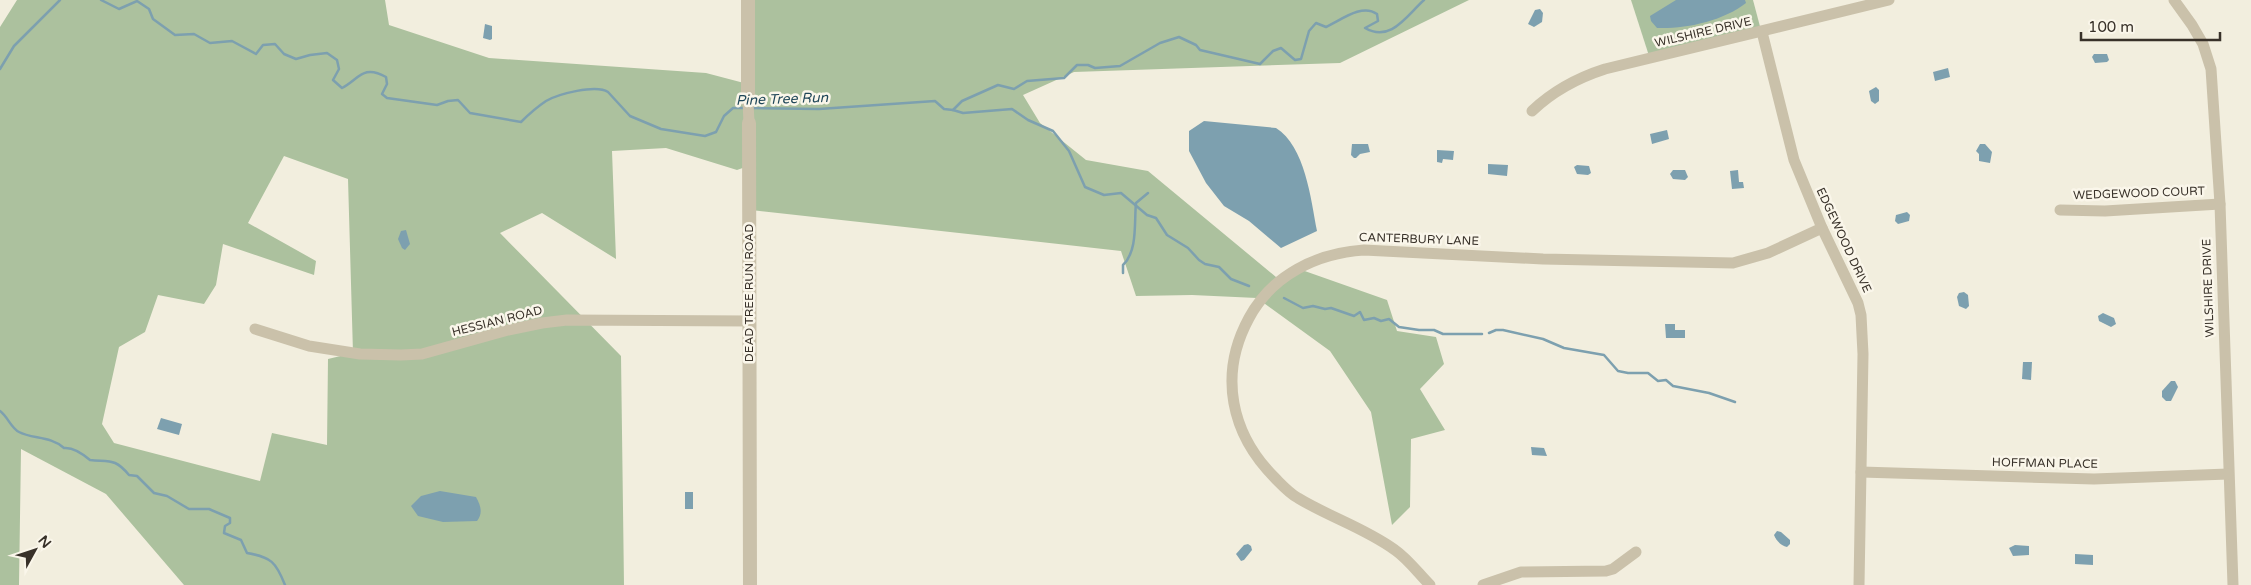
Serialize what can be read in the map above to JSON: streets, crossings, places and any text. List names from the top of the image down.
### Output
{
  "streets": {
    "street": [
      "WILSHIRE DRIVE",
      "WEDGEWOOD COURT",
      "CANTERBURY LANE",
      "EDGEWOOD DRIVE",
      "DEAD TREE RUN ROAD",
      "HESSIAN ROAD",
      "HOFFMAN PLACE"
    ]
  },
  "crossings": [
    ["WILSHIRE DRIVE", "WEDGEWOOD COURT"],
    ["WILSHIRE DRIVE", "EDGEWOOD DRIVE"],
    ["WILSHIRE DRIVE", "HOFFMAN PLACE"],
    ["CANTERBURY LANE", "EDGEWOOD DRIVE"],
    ["EDGEWOOD DRIVE", "HOFFMAN PLACE"],
    ["DEAD TREE RUN ROAD", "HESSIAN ROAD"]
  ],
  "water": ["Pine Tree Run"],
  "scale_bar": "100 m",
  "north": "top right"
}
